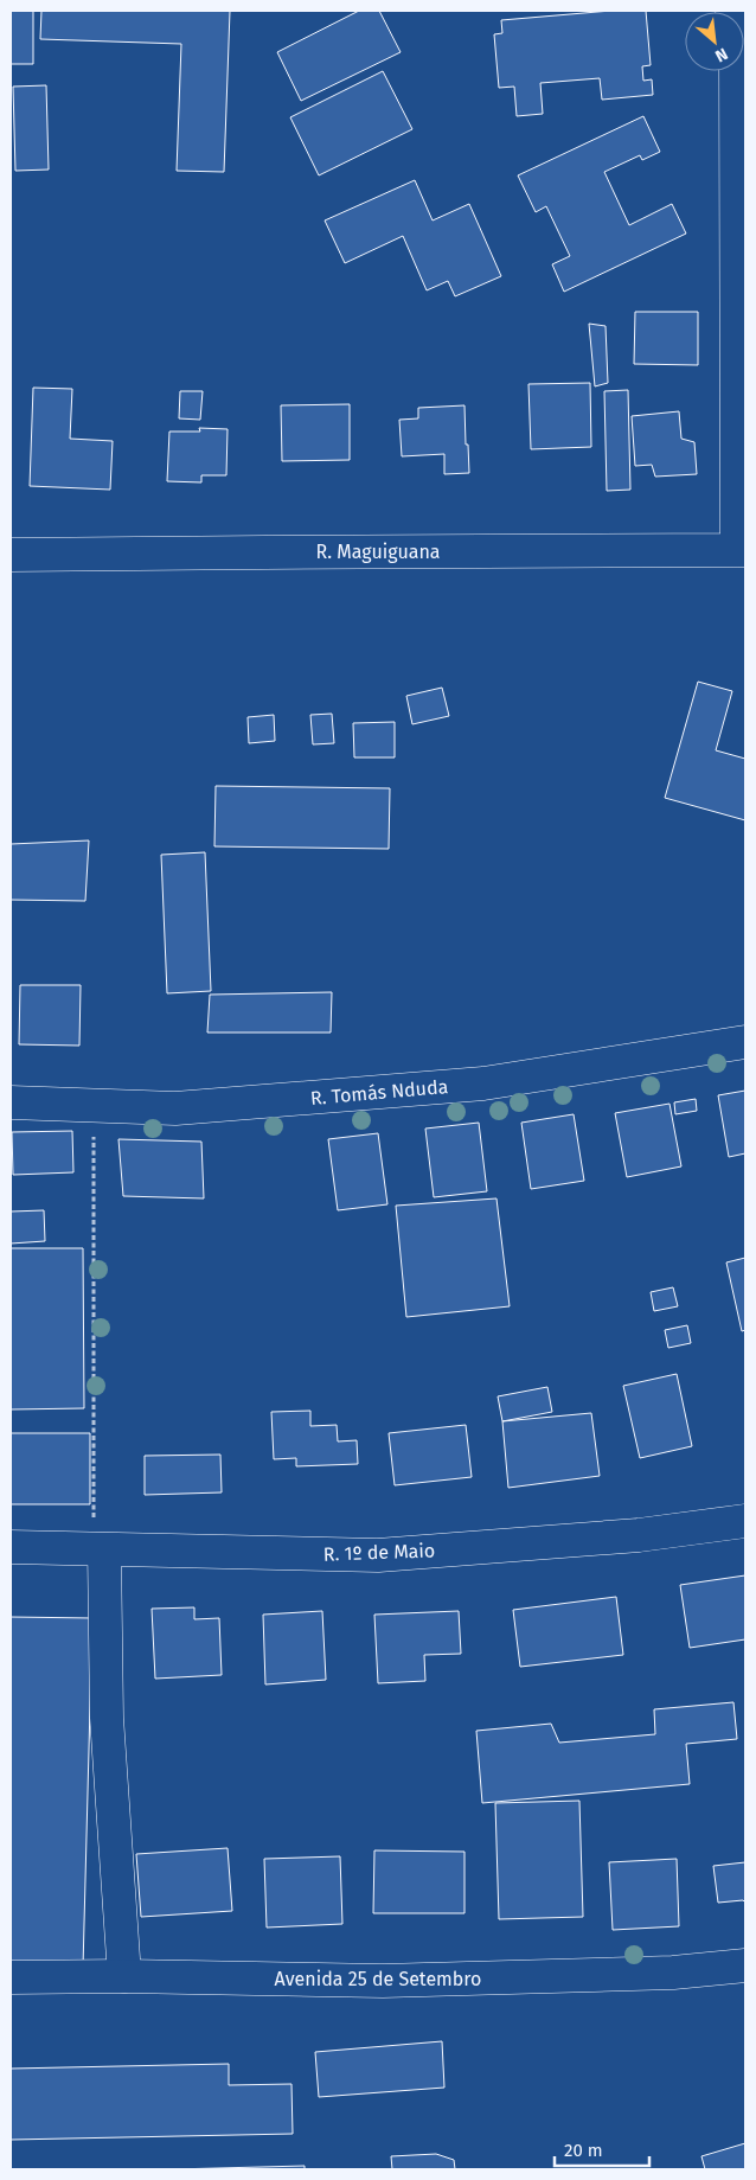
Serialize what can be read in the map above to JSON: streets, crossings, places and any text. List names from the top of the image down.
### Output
{
  "streets": {
    "main road": [
      "R. Maguiguana",
      "R. Tomás Nduda",
      "R. 1º de Maio",
      "Avenida 25 de Setembro"
    ]
  },
  "scale_bar": "20 m",
  "north": "bottom right"
}
